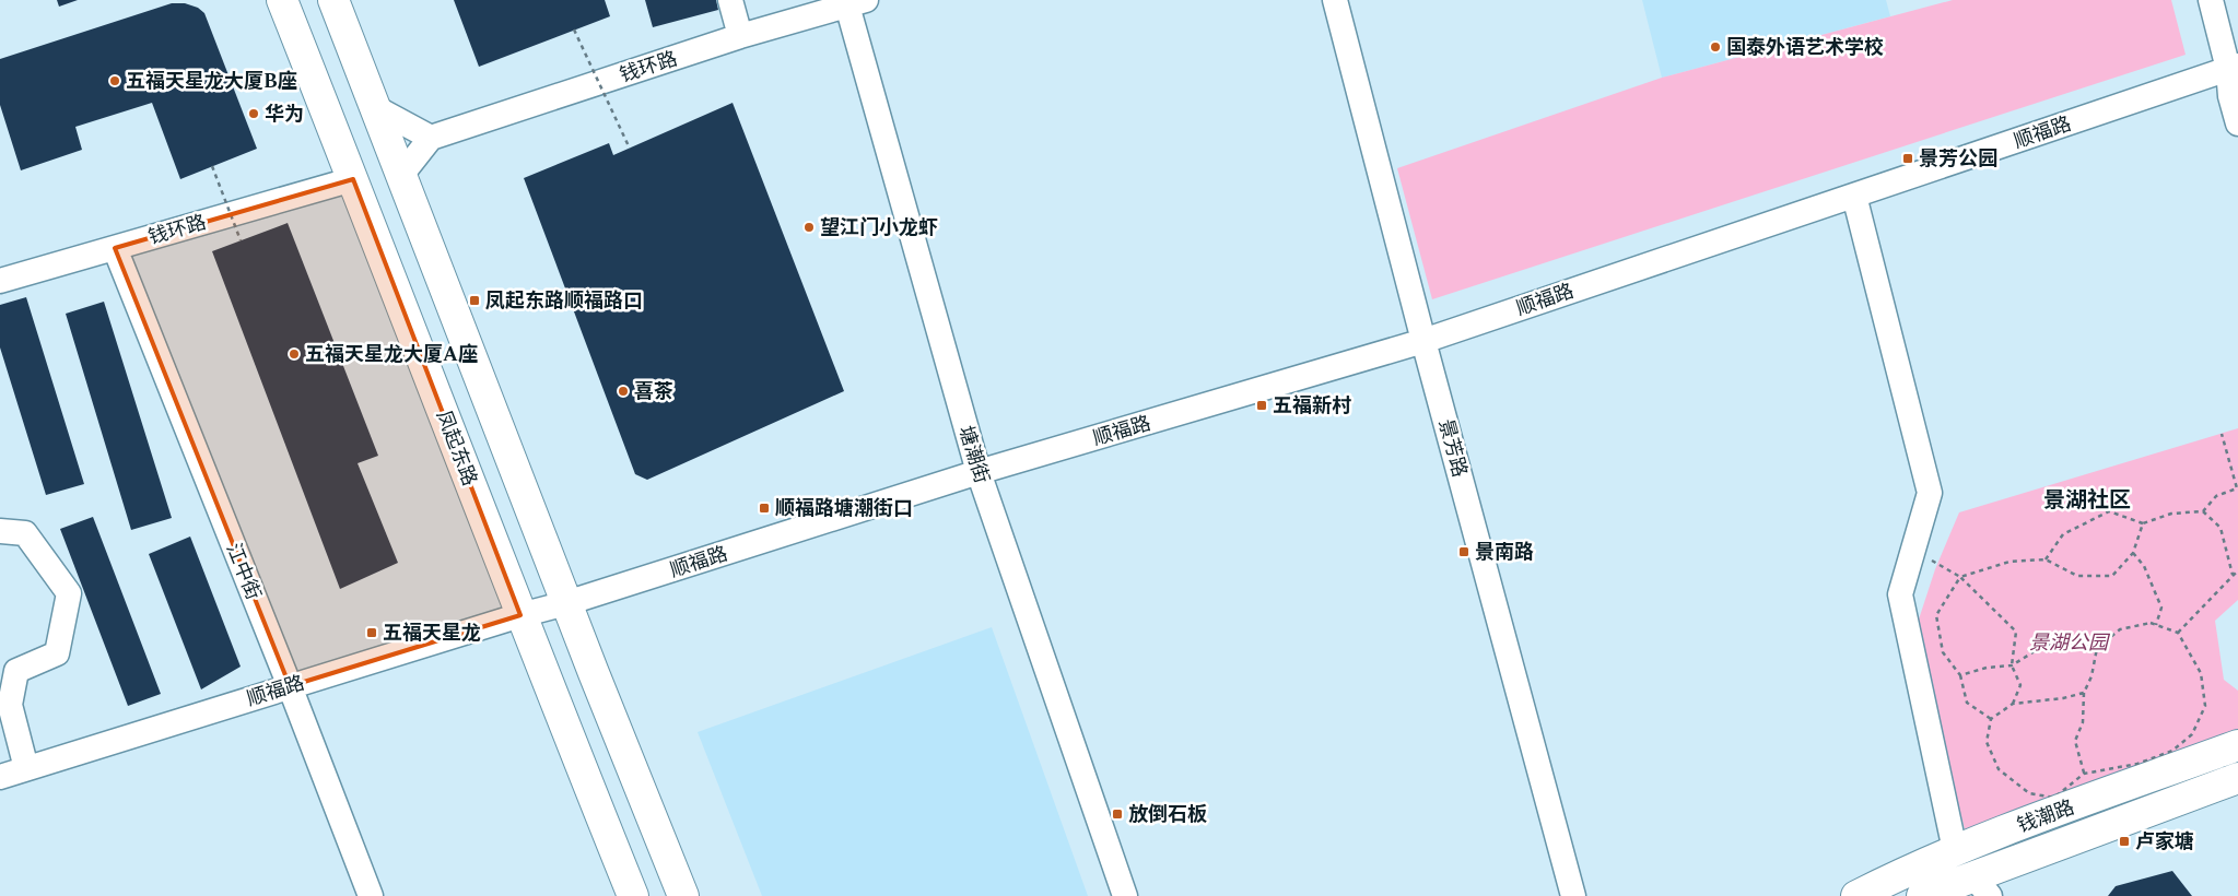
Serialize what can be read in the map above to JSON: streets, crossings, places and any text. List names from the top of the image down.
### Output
{
  "streets": {
    "main road": ["凤起东路", "钱潮路"],
    "street": [
      "钱环路",
      "顺福路",
      "景芳路",
      "塘潮街",
      "江中街"
    ]
  },
  "crossings": [
    ["钱环路", "凤起东路"],
    ["钱环路", "塘潮街"],
    ["钱环路", "江中街"],
    ["顺福路", "凤起东路"],
    ["顺福路", "景芳路"],
    ["顺福路", "塘潮街"],
    ["顺福路", "江中街"]
  ],
  "districts": ["景湖社区"],
  "parks": ["景湖公园"],
  "places": {
    "other": [
      "国泰外语艺术学校",
      "五福天星龙大厦B座",
      "华为",
      "望江门小龙虾",
      "五福天星龙大厦A座",
      "喜茶"
    ],
    "transit": [
      "景芳公园",
      "凤起东路顺福路口",
      "五福新村",
      "顺福路塘潮街口",
      "景南路",
      "五福天星龙",
      "放倒石板",
      "卢家塘"
    ]
  }
}
